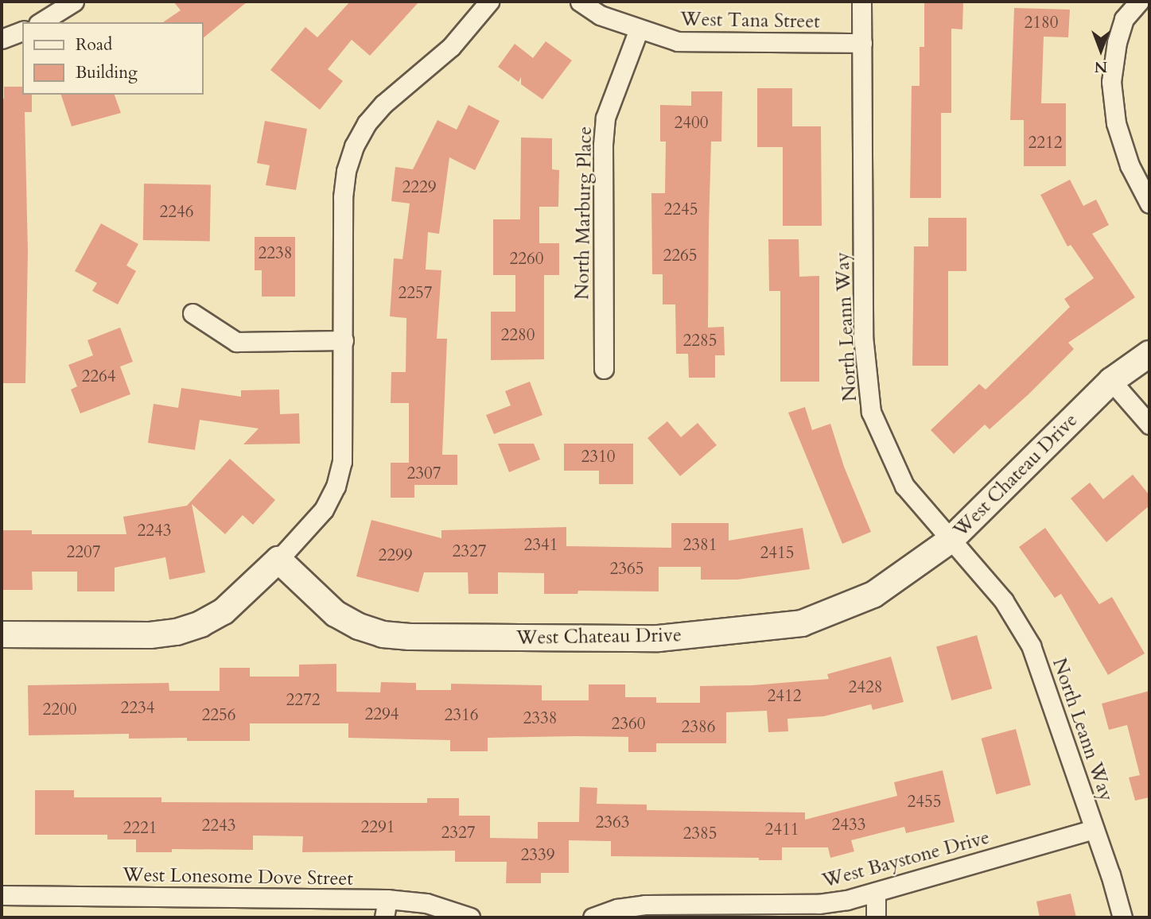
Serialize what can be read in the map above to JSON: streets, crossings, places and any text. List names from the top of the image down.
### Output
{
  "streets": {
    "street": [
      "West Tana Street",
      "North Marburg Place",
      "North Leann Way",
      "West Chateau Drive",
      "West Baystone Drive",
      "West Lonesome Dove Street"
    ]
  },
  "crossings": [
    ["West Tana Street", "North Marburg Place"],
    ["West Tana Street", "North Leann Way"],
    ["North Leann Way", "West Chateau Drive"],
    ["North Leann Way", "West Baystone Drive"]
  ],
  "house_numbers": [
    "2180",
    "2400",
    "2212",
    "2229",
    "2245",
    "2246",
    "2238",
    "2265",
    "2260",
    "2257",
    "2280",
    "2285",
    "2264",
    "2310",
    "2307",
    "2243",
    "2341",
    "2381",
    "2327",
    "2207",
    "2415",
    "2299",
    "2365",
    "2428",
    "2412",
    "2272",
    "2234",
    "2200",
    "2294",
    "2256",
    "2316",
    "2338",
    "2360",
    "2386",
    "2455",
    "2363",
    "2433",
    "2243",
    "2291",
    "2221",
    "2411",
    "2327",
    "2385",
    "2339"
  ],
  "legend": ["Road", "Building"],
  "north": "bottom"
}
